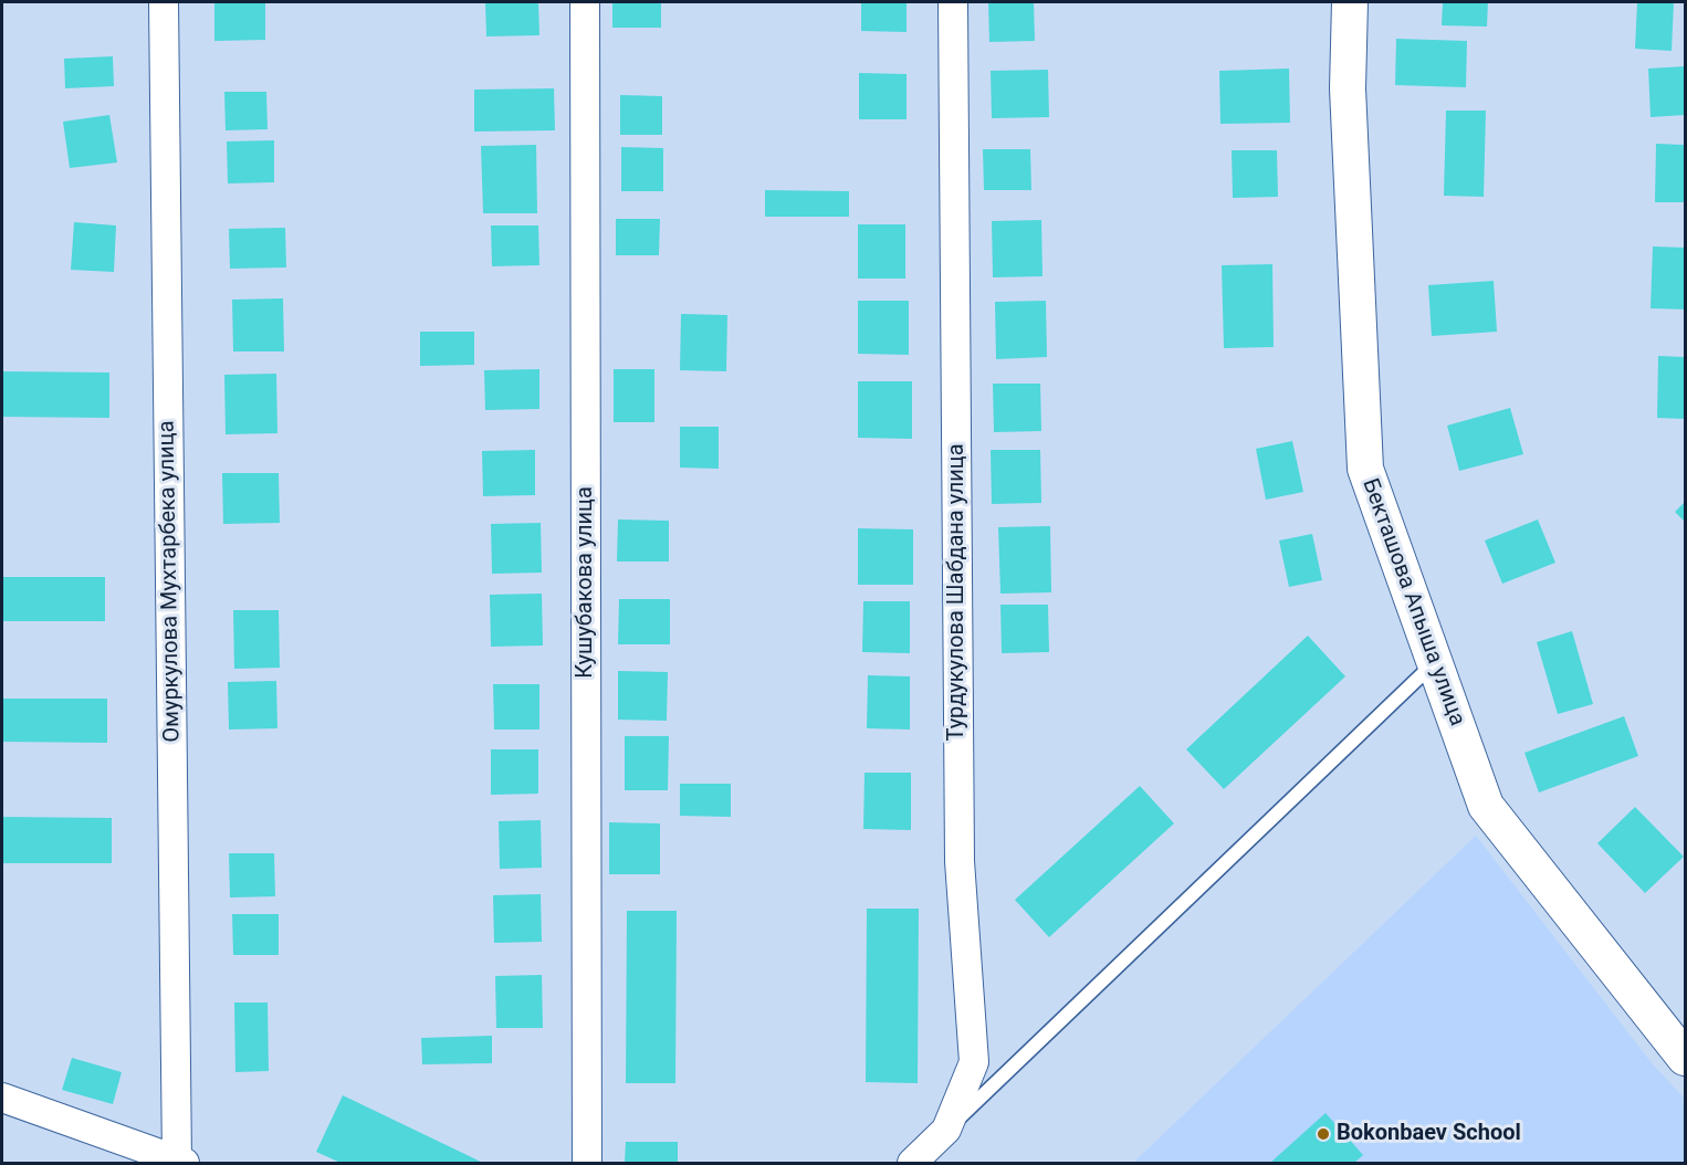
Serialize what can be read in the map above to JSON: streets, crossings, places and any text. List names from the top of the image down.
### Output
{
  "streets": {
    "street": [
      "Омуркулова Мухтарбека улица",
      "Кушубакова улица",
      "Турдукулова Шабдана улица",
      "Бекташова Апыша улица"
    ]
  },
  "places": ["Bokonbaev School"]
}
